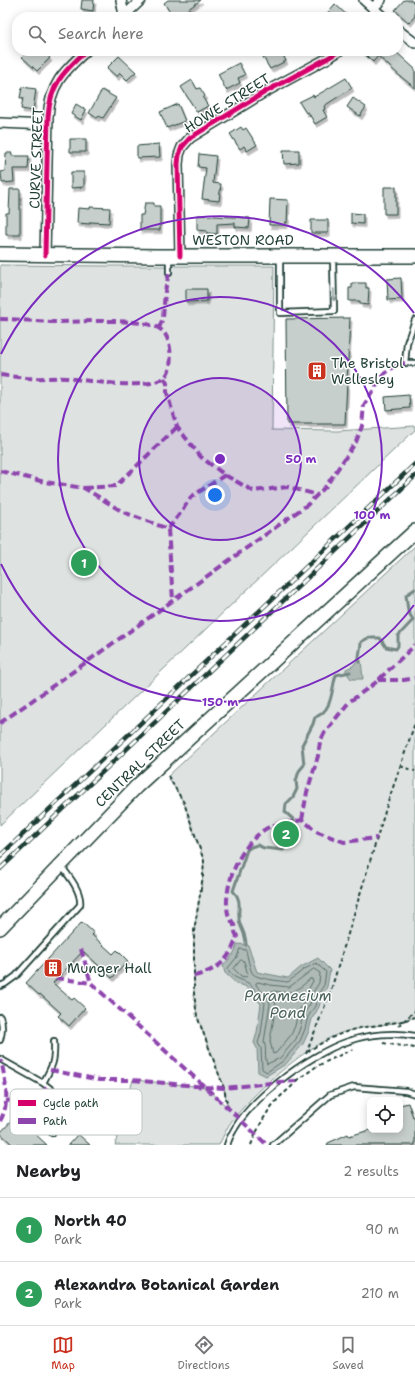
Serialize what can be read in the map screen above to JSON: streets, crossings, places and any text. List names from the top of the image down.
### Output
{
  "streets": {
    "main road": ["WESTON ROAD", "CENTRAL STREET"],
    "street": ["HOWE STREET", "CURVE STREET"]
  },
  "crossings": [
    ["HOWE STREET", "WESTON ROAD"],
    ["CURVE STREET", "WESTON ROAD"]
  ],
  "water": ["Paramecium Pond"],
  "places": {
    "building": ["The Bristol Wellesley", "Munger Hall"]
  },
  "legend": ["Cycle path", "Path"],
  "page": {
    "search": "Search here",
    "pins": ["1", "2"],
    "heading": ["Nearby", "2 results"],
    "list": [
      {
        "mark": "1",
        "name": "North 40",
        "note": "Park",
        "value": "90 m"
      },
      {
        "mark": "2",
        "name": "Alexandra Botanical Garden",
        "note": "Park",
        "value": "210 m"
      }
    ],
    "nav": ["Map", "Directions", "Saved"]
  },
  "rings": ["50 m", "100 m", "150 m"]
}
